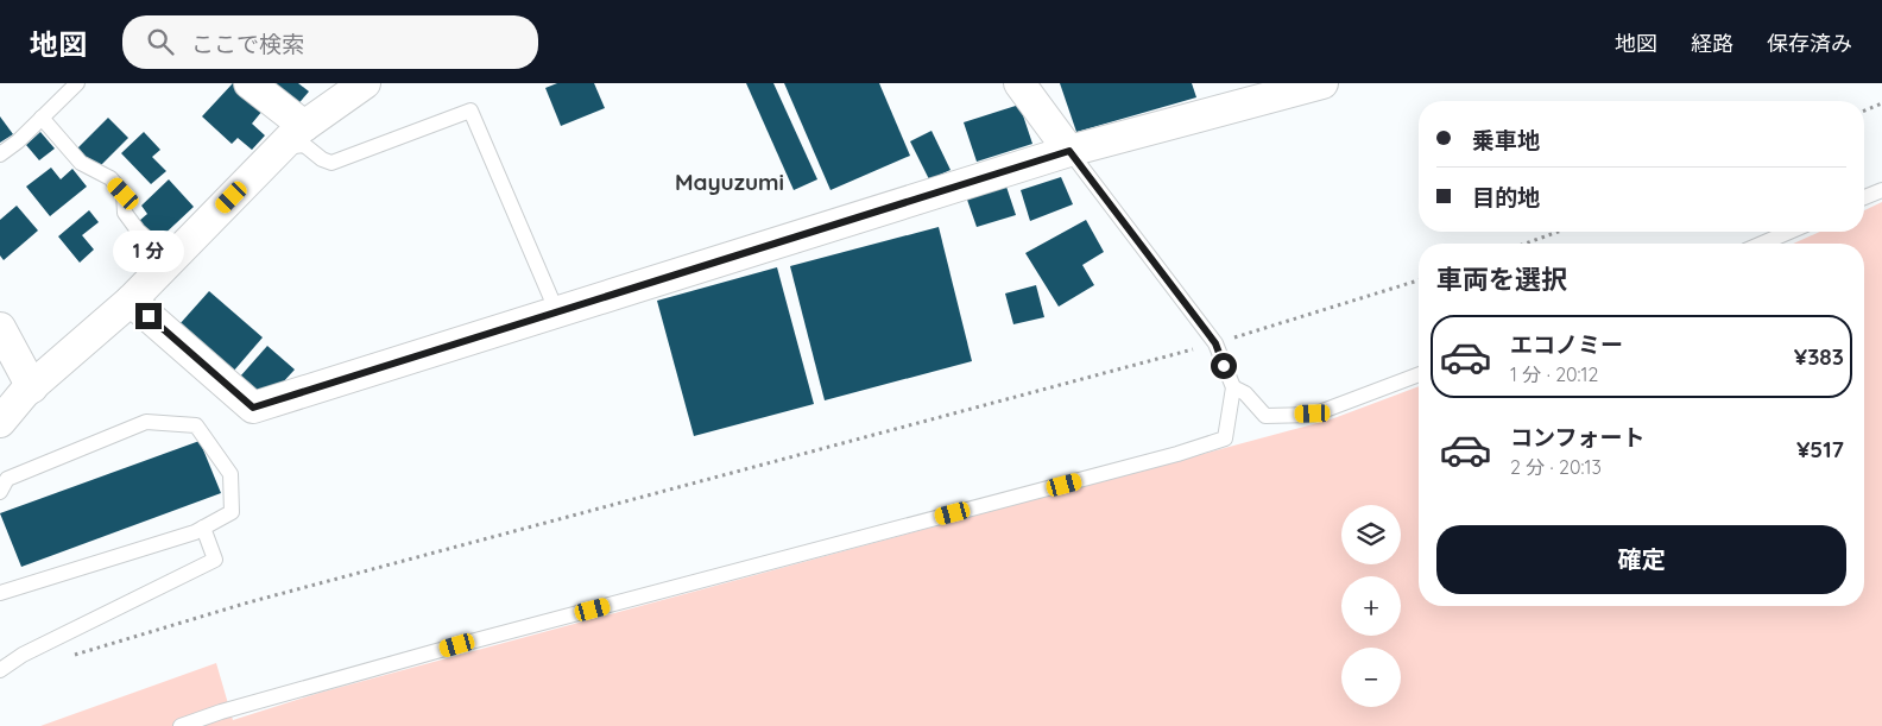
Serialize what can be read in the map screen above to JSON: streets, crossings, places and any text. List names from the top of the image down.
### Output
{
  "districts": ["Mayuzumi"],
  "page": {
    "header": "地図",
    "search": "ここで検索",
    "nav": ["地図", "経路", "保存済み"],
    "banner": ["乗車地", "目的地"],
    "bubble": "1 分",
    "heading": "車両を選択",
    "list": [
      {
        "name": "エコノミー",
        "note": "1 分 · 20:12",
        "value": "¥383"
      },
      {
        "name": "コンフォート",
        "note": "2 分 · 20:13",
        "value": "¥517"
      }
    ],
    "map_buttons": ["+", "−"],
    "buttons": "確定"
  }
}
